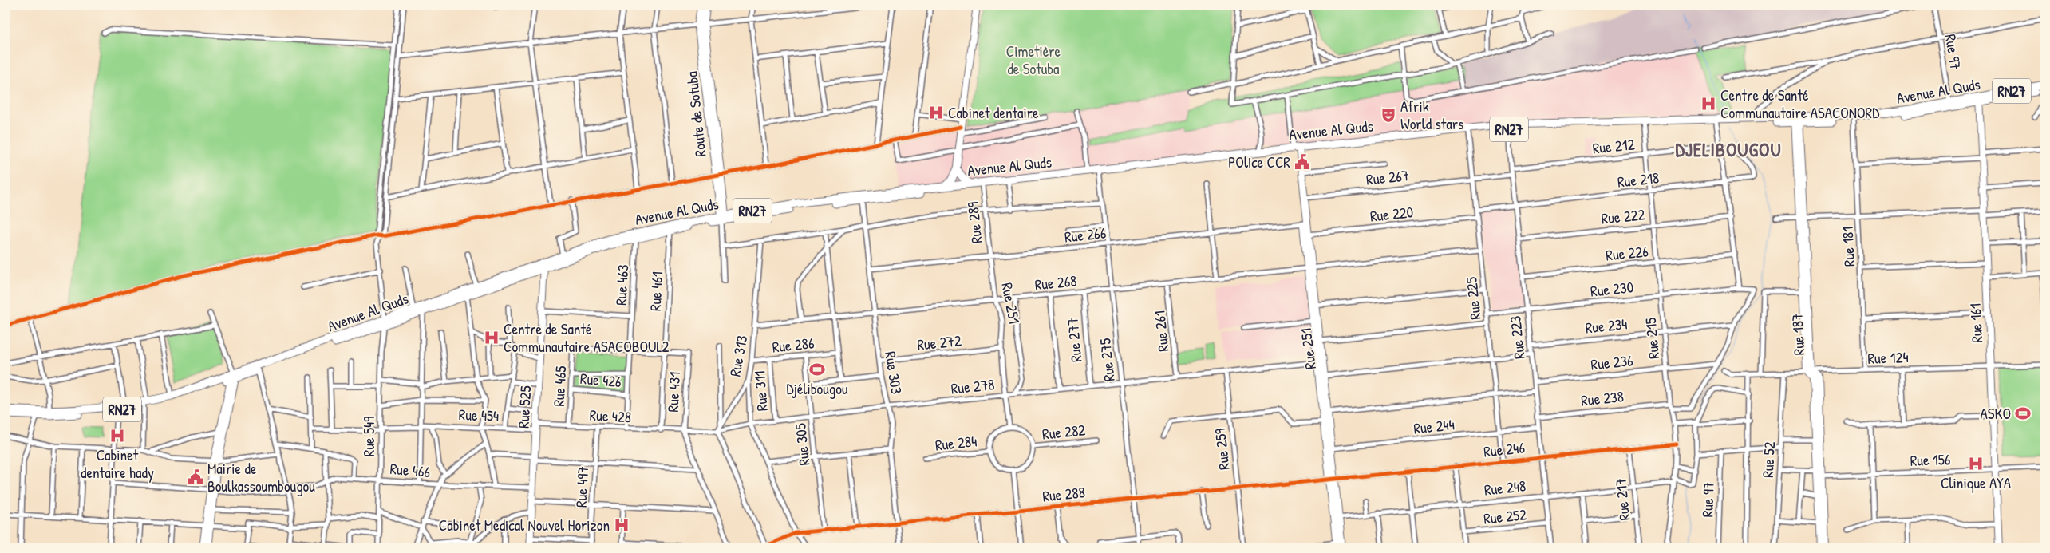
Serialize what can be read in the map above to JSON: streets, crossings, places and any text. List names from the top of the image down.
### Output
{
  "streets": {
    "main road": ["Avenue Al Quds", "RN27", "Route de Sotuba"],
    "street": [
      "Rue 97",
      "Rue 212",
      "Rue 267",
      "Rue 218",
      "Rue 220",
      "Rue 222",
      "Rue 289",
      "Rue 266",
      "Rue 181",
      "Rue 226",
      "Rue 268",
      "Rue 463",
      "Rue 230",
      "Rue 461",
      "Rue 225",
      "Rue 251",
      "Rue 161",
      "Rue 234",
      "Rue 261",
      "Rue 187",
      "Rue 223",
      "Rue 215",
      "Rue 277",
      "Rue 272",
      "Rue 286",
      "Rue 313",
      "Rue 124",
      "Rue 275",
      "Rue 236",
      "Rue 303",
      "Rue 426",
      "Rue 465",
      "Rue 278",
      "Rue 311",
      "Rue 431",
      "Rue 238",
      "Rue 525",
      "Rue 454",
      "Rue 428",
      "Rue 244",
      "Rue 282",
      "Rue 549",
      "Rue 284",
      "Rue 305",
      "Rue 259",
      "Rue 246",
      "Rue 52",
      "Rue 156",
      "Rue 466",
      "Rue 497",
      "Rue 248",
      "Rue 288",
      "Rue 217",
      "Rue 252"
    ]
  },
  "crossings": [
    ["Rue 97", "Avenue Al Quds"],
    ["Avenue Al Quds", "Route de Sotuba"],
    ["Avenue Al Quds", "Rue 289"],
    ["Avenue Al Quds", "Rue 181"],
    ["Avenue Al Quds", "Rue 463"],
    ["Avenue Al Quds", "Rue 461"],
    ["Avenue Al Quds", "Rue 225"],
    ["Avenue Al Quds", "Rue 251"],
    ["Avenue Al Quds", "Rue 161"],
    ["Avenue Al Quds", "Rue 187"],
    ["Avenue Al Quds", "Rue 223"],
    ["Avenue Al Quds", "Rue 215"],
    ["Avenue Al Quds", "Rue 275"],
    ["Avenue Al Quds", "Rue 303"],
    ["Avenue Al Quds", "Rue 525"],
    ["Avenue Al Quds", "Rue 549"],
    ["Rue 212", "Rue 218"],
    ["Rue 212", "Rue 223"],
    ["Rue 212", "Rue 215"],
    ["Rue 267", "Rue 225"],
    ["Rue 267", "Rue 251"],
    ["Rue 218", "Rue 225"],
    ["Rue 218", "Rue 223"],
    ["Rue 218", "Rue 215"],
    ["Rue 220", "Rue 225"],
    ["Rue 220", "Rue 251"],
    ["Rue 222", "Rue 223"],
    ["Rue 222", "Rue 215"],
    ["Rue 289", "Rue 266"],
    ["Rue 289", "Rue 251"],
    ["Rue 266", "Rue 251"],
    ["Rue 266", "Rue 275"],
    ["Rue 266", "Rue 303"],
    ["Rue 181", "Rue 124"],
    ["Rue 226", "Rue 223"],
    ["Rue 226", "Rue 215"],
    ["Rue 268", "Rue 225"],
    ["Rue 268", "Rue 251"],
    ["Rue 268", "Rue 261"],
    ["Rue 268", "Rue 277"],
    ["Rue 268", "Rue 313"],
    ["Rue 268", "Rue 275"],
    ["Rue 268", "Rue 303"],
    ["Rue 463", "Rue 426"],
    ["Rue 463", "Rue 428"],
    ["Rue 230", "Rue 225"],
    ["Rue 230", "Rue 223"],
    ["Rue 230", "Rue 215"],
    ["Rue 461", "Rue 431"],
    ["Rue 461", "Rue 428"],
    ["Rue 225", "Rue 244"],
    ["Rue 225", "Rue 246"],
    ["Rue 251", "Rue 272"],
    ["Rue 251", "Rue 278"],
    ["Rue 251", "Rue 244"],
    ["Rue 251", "Rue 282"],
    ["Rue 251", "Rue 284"],
    ["Rue 251", "Rue 246"],
    ["Rue 251", "Rue 248"],
    ["Rue 251", "Rue 288"],
    ["Rue 161", "Rue 124"],
    ["Rue 161", "Rue 156"],
    ["Rue 234", "Rue 223"],
    ["Rue 234", "Rue 215"],
    ["Rue 261", "Rue 278"],
    ["Rue 187", "Rue 124"],
    ["Rue 187", "Rue 156"],
    ["Rue 223", "Rue 236"],
    ["Rue 223", "Rue 238"],
    ["Rue 223", "Rue 244"],
    ["Rue 223", "Rue 246"],
    ["Rue 223", "Rue 248"],
    ["Rue 223", "Rue 252"],
    ["Rue 215", "Rue 236"],
    ["Rue 215", "Rue 238"],
    ["Rue 215", "Rue 246"],
    ["Rue 215", "Rue 248"],
    ["Rue 277", "Rue 278"],
    ["Rue 272", "Rue 303"],
    ["Rue 286", "Rue 313"],
    ["Rue 286", "Rue 311"],
    ["Rue 286", "Rue 305"],
    ["Rue 313", "Rue 278"],
    ["Rue 313", "Rue 428"],
    ["Rue 124", "Rue 52"],
    ["Rue 275", "Rue 278"],
    ["Rue 275", "Rue 288"],
    ["Rue 303", "Rue 278"],
    ["Rue 303", "Rue 288"],
    ["Rue 426", "Rue 465"],
    ["Rue 465", "Rue 428"],
    ["Rue 278", "Rue 311"],
    ["Rue 278", "Rue 428"],
    ["Rue 278", "Rue 305"],
    ["Rue 278", "Rue 259"],
    ["Rue 431", "Rue 428"],
    ["Rue 525", "Rue 454"],
    ["Rue 525", "Rue 428"],
    ["Rue 525", "Rue 466"],
    ["Rue 454", "Rue 428"],
    ["Rue 454", "Rue 549"],
    ["Rue 428", "Rue 497"],
    ["Rue 282", "Rue 284"],
    ["Rue 549", "Rue 466"],
    ["Rue 305", "Rue 288"],
    ["Rue 259", "Rue 288"],
    ["Rue 246", "Rue 288"],
    ["Rue 246", "Rue 217"],
    ["Rue 52", "Rue 156"],
    ["Rue 248", "Rue 217"]
  ],
  "districts": ["DJELIBOUGOU"],
  "parks": ["Cimetière de Sotuba"],
  "places": {
    "hospital": [
      "Centre de Santé Communautaire ASACONORD",
      "Cabinet dentaire",
      "Centre de Santé Communautaire ASACOBOUL2",
      "Cabinet dentaire hady",
      "Clinique AYA",
      "Cabinet Medical Nouvel Horizon"
    ],
    "theatre": ["Afrik World stars"],
    "public building": ["POlice CCR", "Mairie de Boulkassoumbougou"],
    "sports": ["Djélibougou", "ASKO"]
  }
}
